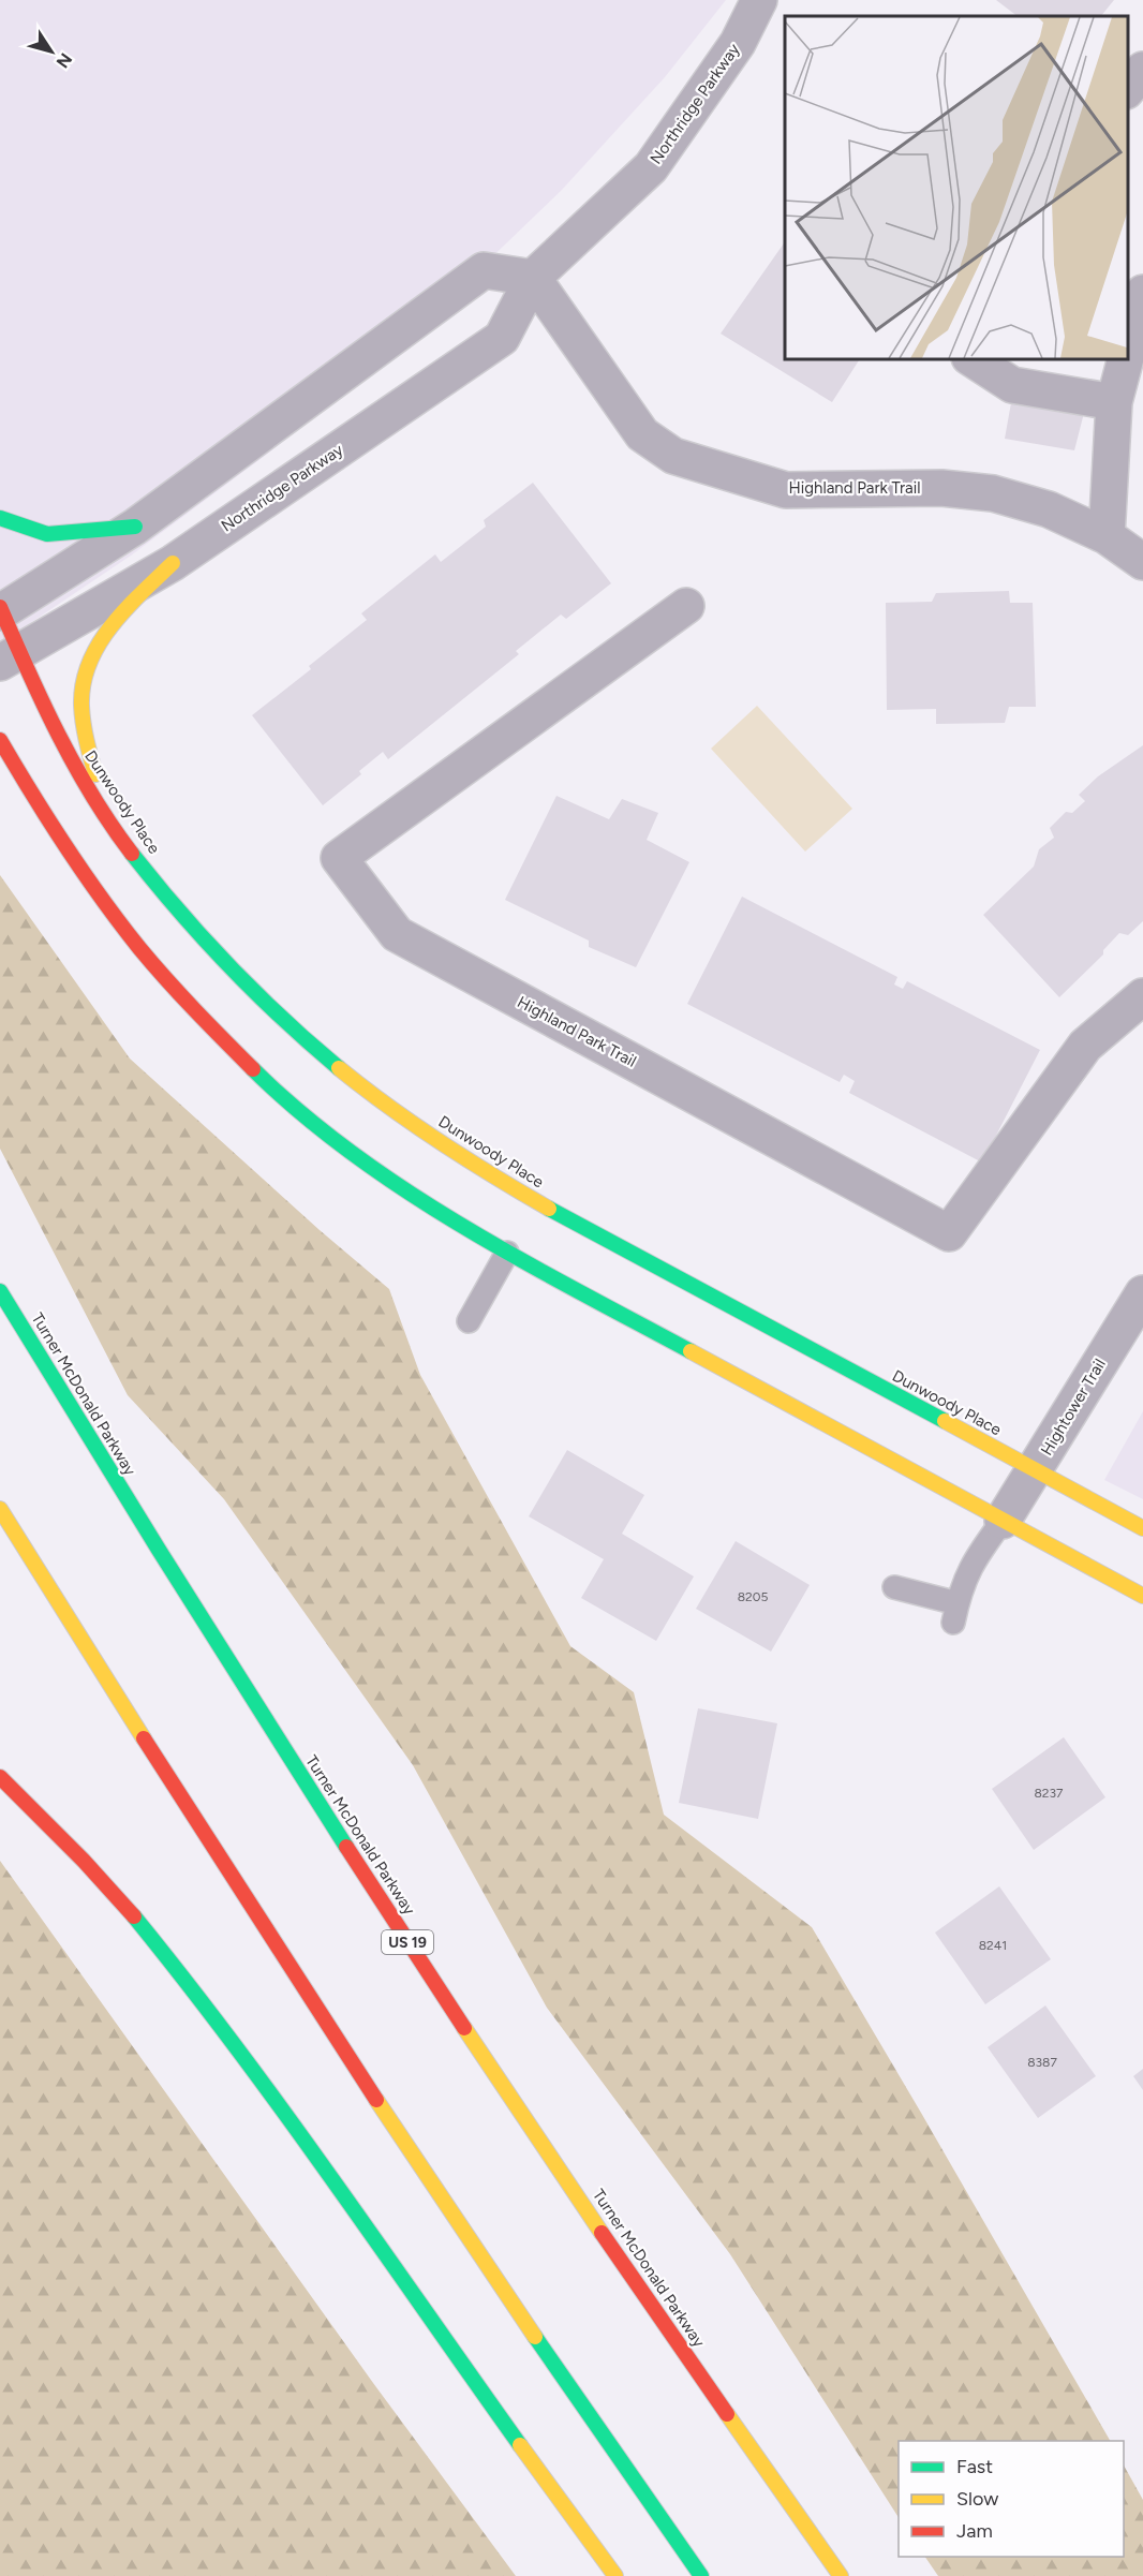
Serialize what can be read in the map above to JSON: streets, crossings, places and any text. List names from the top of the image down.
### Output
{
  "streets": {
    "main road": ["Dunwoody Place", "Turner McDonald Parkway", "US 19"],
    "street": ["Northridge Parkway", "Highland Park Trail", "Hightower Trail"]
  },
  "crossings": [
    ["Northridge Parkway", "Highland Park Trail"],
    ["Northridge Parkway", "Dunwoody Place"],
    ["Dunwoody Place", "Hightower Trail"]
  ],
  "house_numbers": [
    "8205",
    "8237",
    "8241",
    "8387"
  ],
  "legend": ["Fast", "Slow", "Jam"],
  "north": "bottom right"
}
